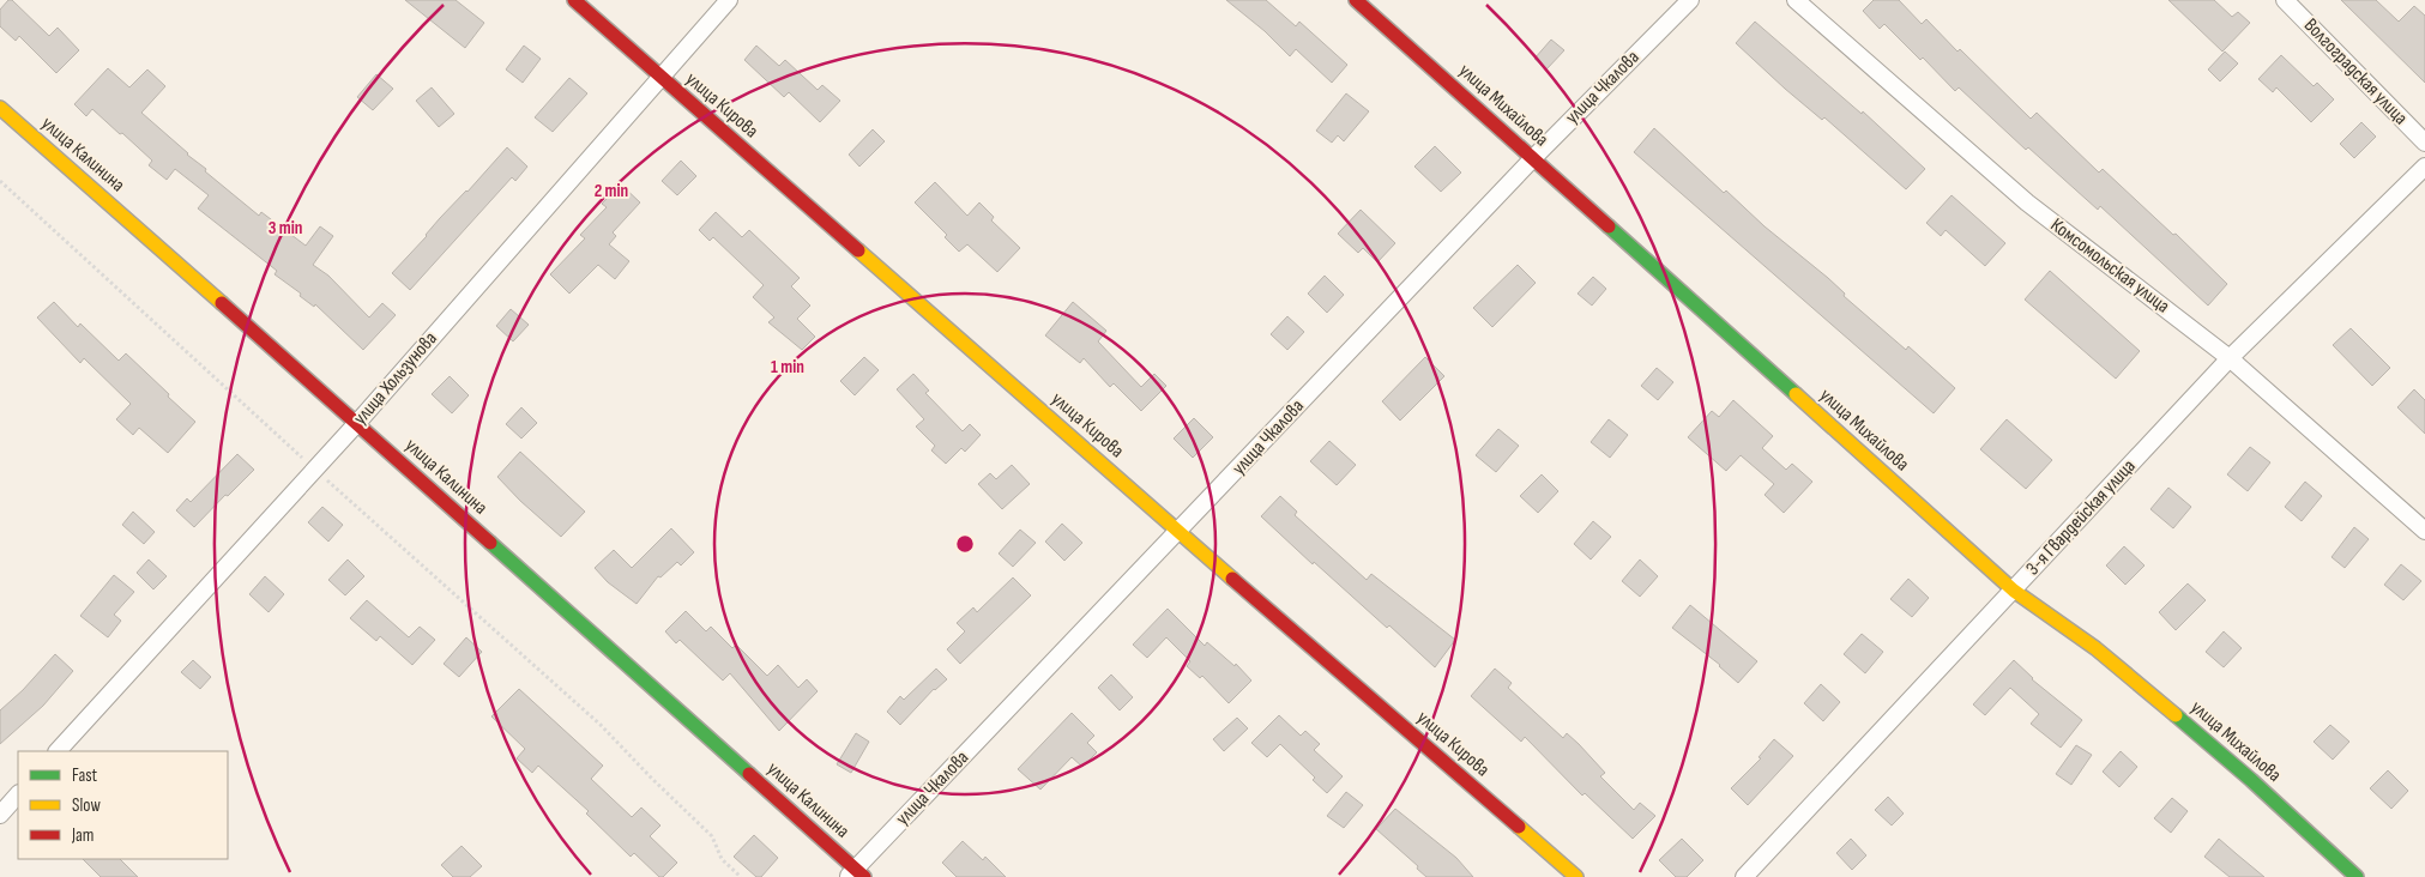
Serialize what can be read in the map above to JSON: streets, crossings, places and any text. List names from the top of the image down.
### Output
{
  "streets": {
    "street": [
      "Волгоградская улица",
      "улица Чкалова",
      "улица Кирова",
      "улица Михайлова",
      "улица Калинина",
      "Комсомольская улица",
      "улица Хользунова",
      "3-я Гвардейская улица"
    ]
  },
  "crossings": [
    ["улица Чкалова", "улица Кирова"],
    ["улица Чкалова", "улица Михайлова"],
    ["улица Чкалова", "улица Калинина"],
    ["улица Кирова", "улица Хользунова"],
    ["улица Михайлова", "3-я Гвардейская улица"],
    ["улица Калинина", "улица Хользунова"],
    ["Комсомольская улица", "3-я Гвардейская улица"]
  ],
  "legend": ["Fast", "Slow", "Jam"],
  "rings": ["2 min", "3 min", "1 min"]
}
